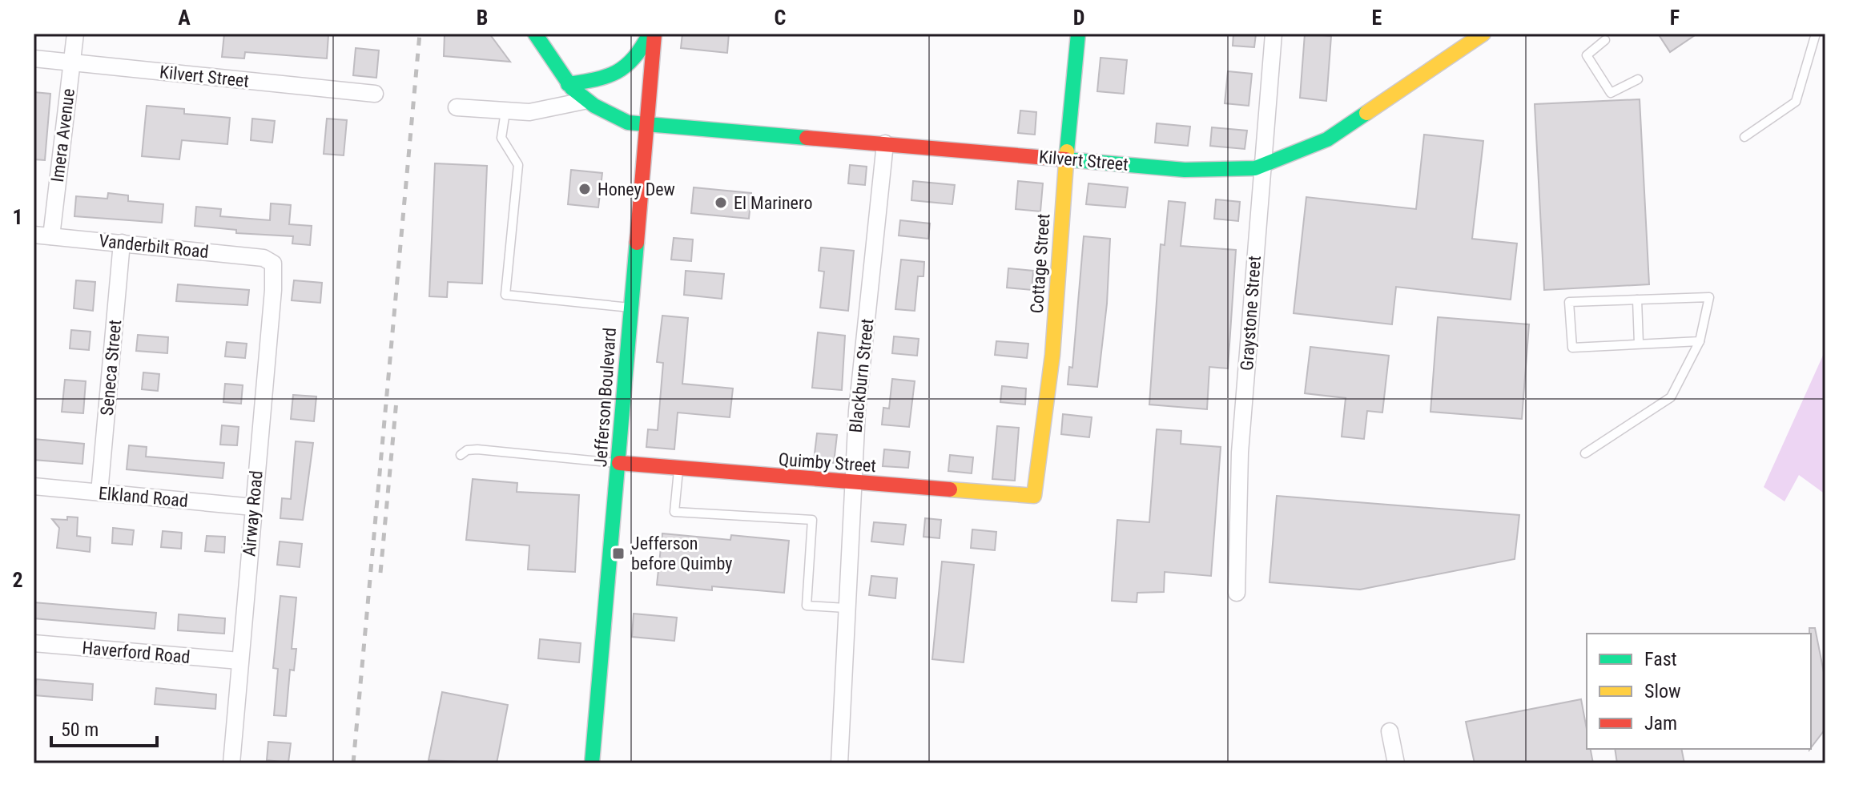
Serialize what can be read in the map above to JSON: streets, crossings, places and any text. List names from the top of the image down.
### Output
{
  "streets": {
    "street": [
      "Kilvert Street",
      "Imera Avenue",
      "Vanderbilt Road",
      "Cottage Street",
      "Graystone Street",
      "Seneca Street",
      "Blackburn Street",
      "Jefferson Boulevard",
      "Quimby Street",
      "Elkland Road",
      "Airway Road",
      "Haverford Road"
    ]
  },
  "crossings": [
    ["Kilvert Street", "Imera Avenue"],
    ["Kilvert Street", "Cottage Street"],
    ["Kilvert Street", "Graystone Street"],
    ["Kilvert Street", "Blackburn Street"],
    ["Kilvert Street", "Jefferson Boulevard"],
    ["Imera Avenue", "Vanderbilt Road"],
    ["Vanderbilt Road", "Seneca Street"],
    ["Vanderbilt Road", "Airway Road"],
    ["Cottage Street", "Quimby Street"],
    ["Seneca Street", "Elkland Road"],
    ["Blackburn Street", "Quimby Street"],
    ["Jefferson Boulevard", "Quimby Street"],
    ["Elkland Road", "Airway Road"],
    ["Airway Road", "Haverford Road"]
  ],
  "places": {
    "other": ["Honey Dew", "El Marinero"],
    "transit": ["Jefferson before Quimby"]
  },
  "legend": ["Fast", "Slow", "Jam"],
  "scale_bar": "50 m",
  "grid": {
    "columns": [
      "A",
      "B",
      "C",
      "D",
      "E",
      "F"
    ],
    "rows": ["1", "2"]
  }
}
